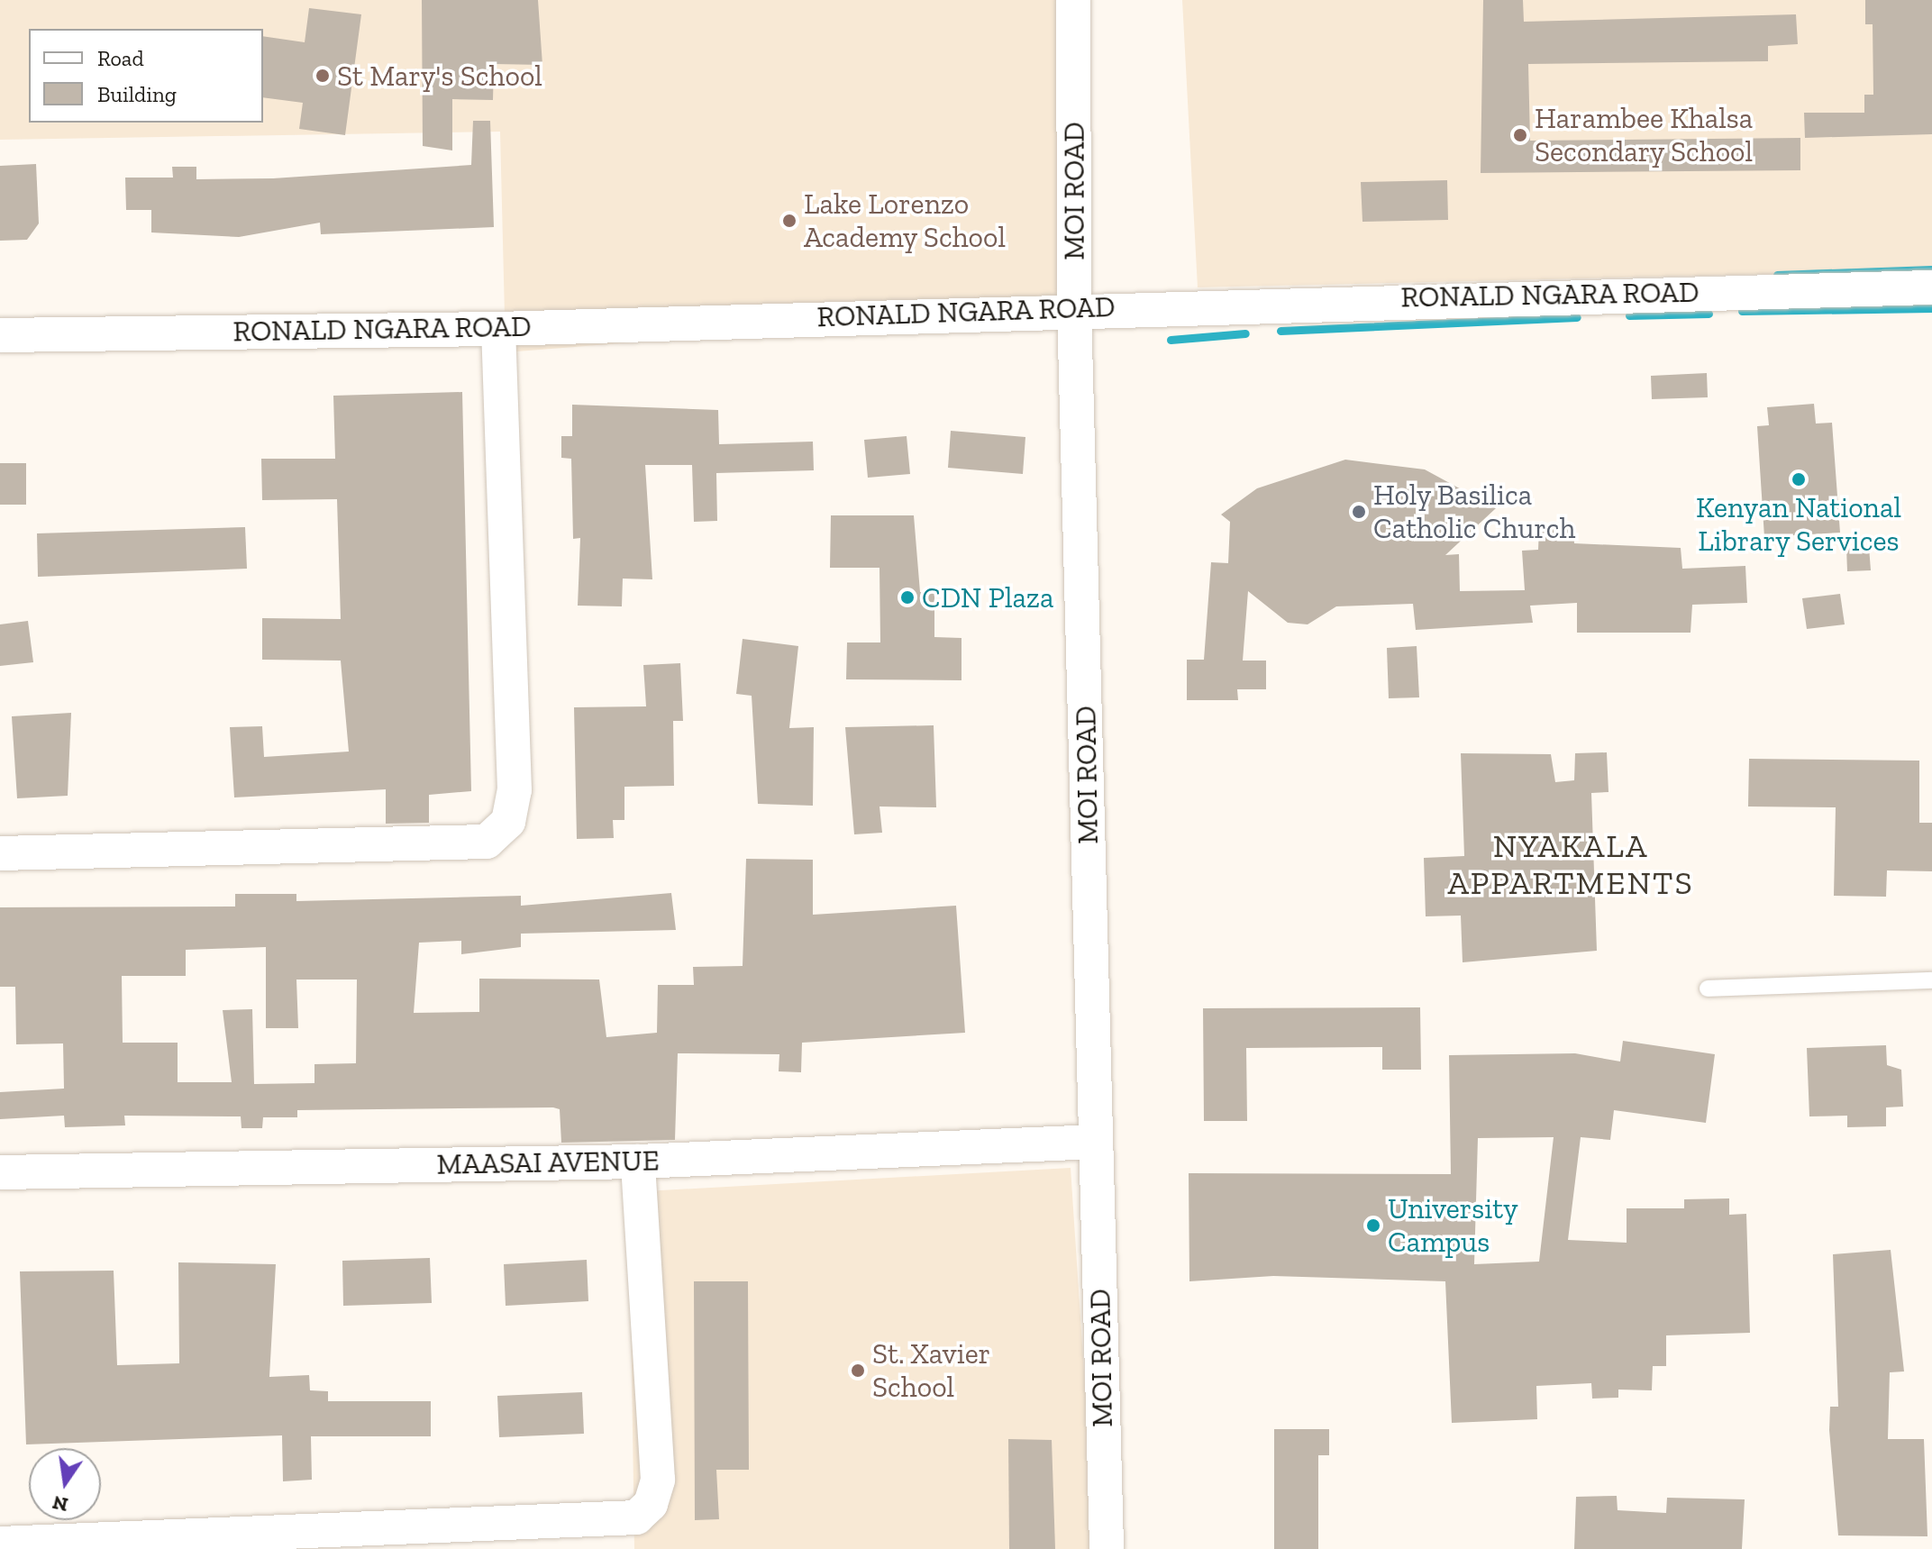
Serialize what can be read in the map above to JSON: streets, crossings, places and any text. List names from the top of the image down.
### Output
{
  "streets": {
    "street": ["MOI ROAD", "RONALD NGARA ROAD", "MAASAI AVENUE"]
  },
  "crossings": [
    ["MOI ROAD", "RONALD NGARA ROAD"],
    ["MOI ROAD", "MAASAI AVENUE"]
  ],
  "districts": ["NYAKALA APPARTMENTS"],
  "places": [
    "St Mary's School",
    "Harambee Khalsa Secondary School",
    "Lake Lorenzo Academy School",
    "Kenyan National Library Services",
    "Holy Basilica Catholic Church",
    "CDN Plaza",
    "University Campus",
    "St. Xavier School"
  ],
  "legend": ["Road", "Building"],
  "north": "bottom"
}
